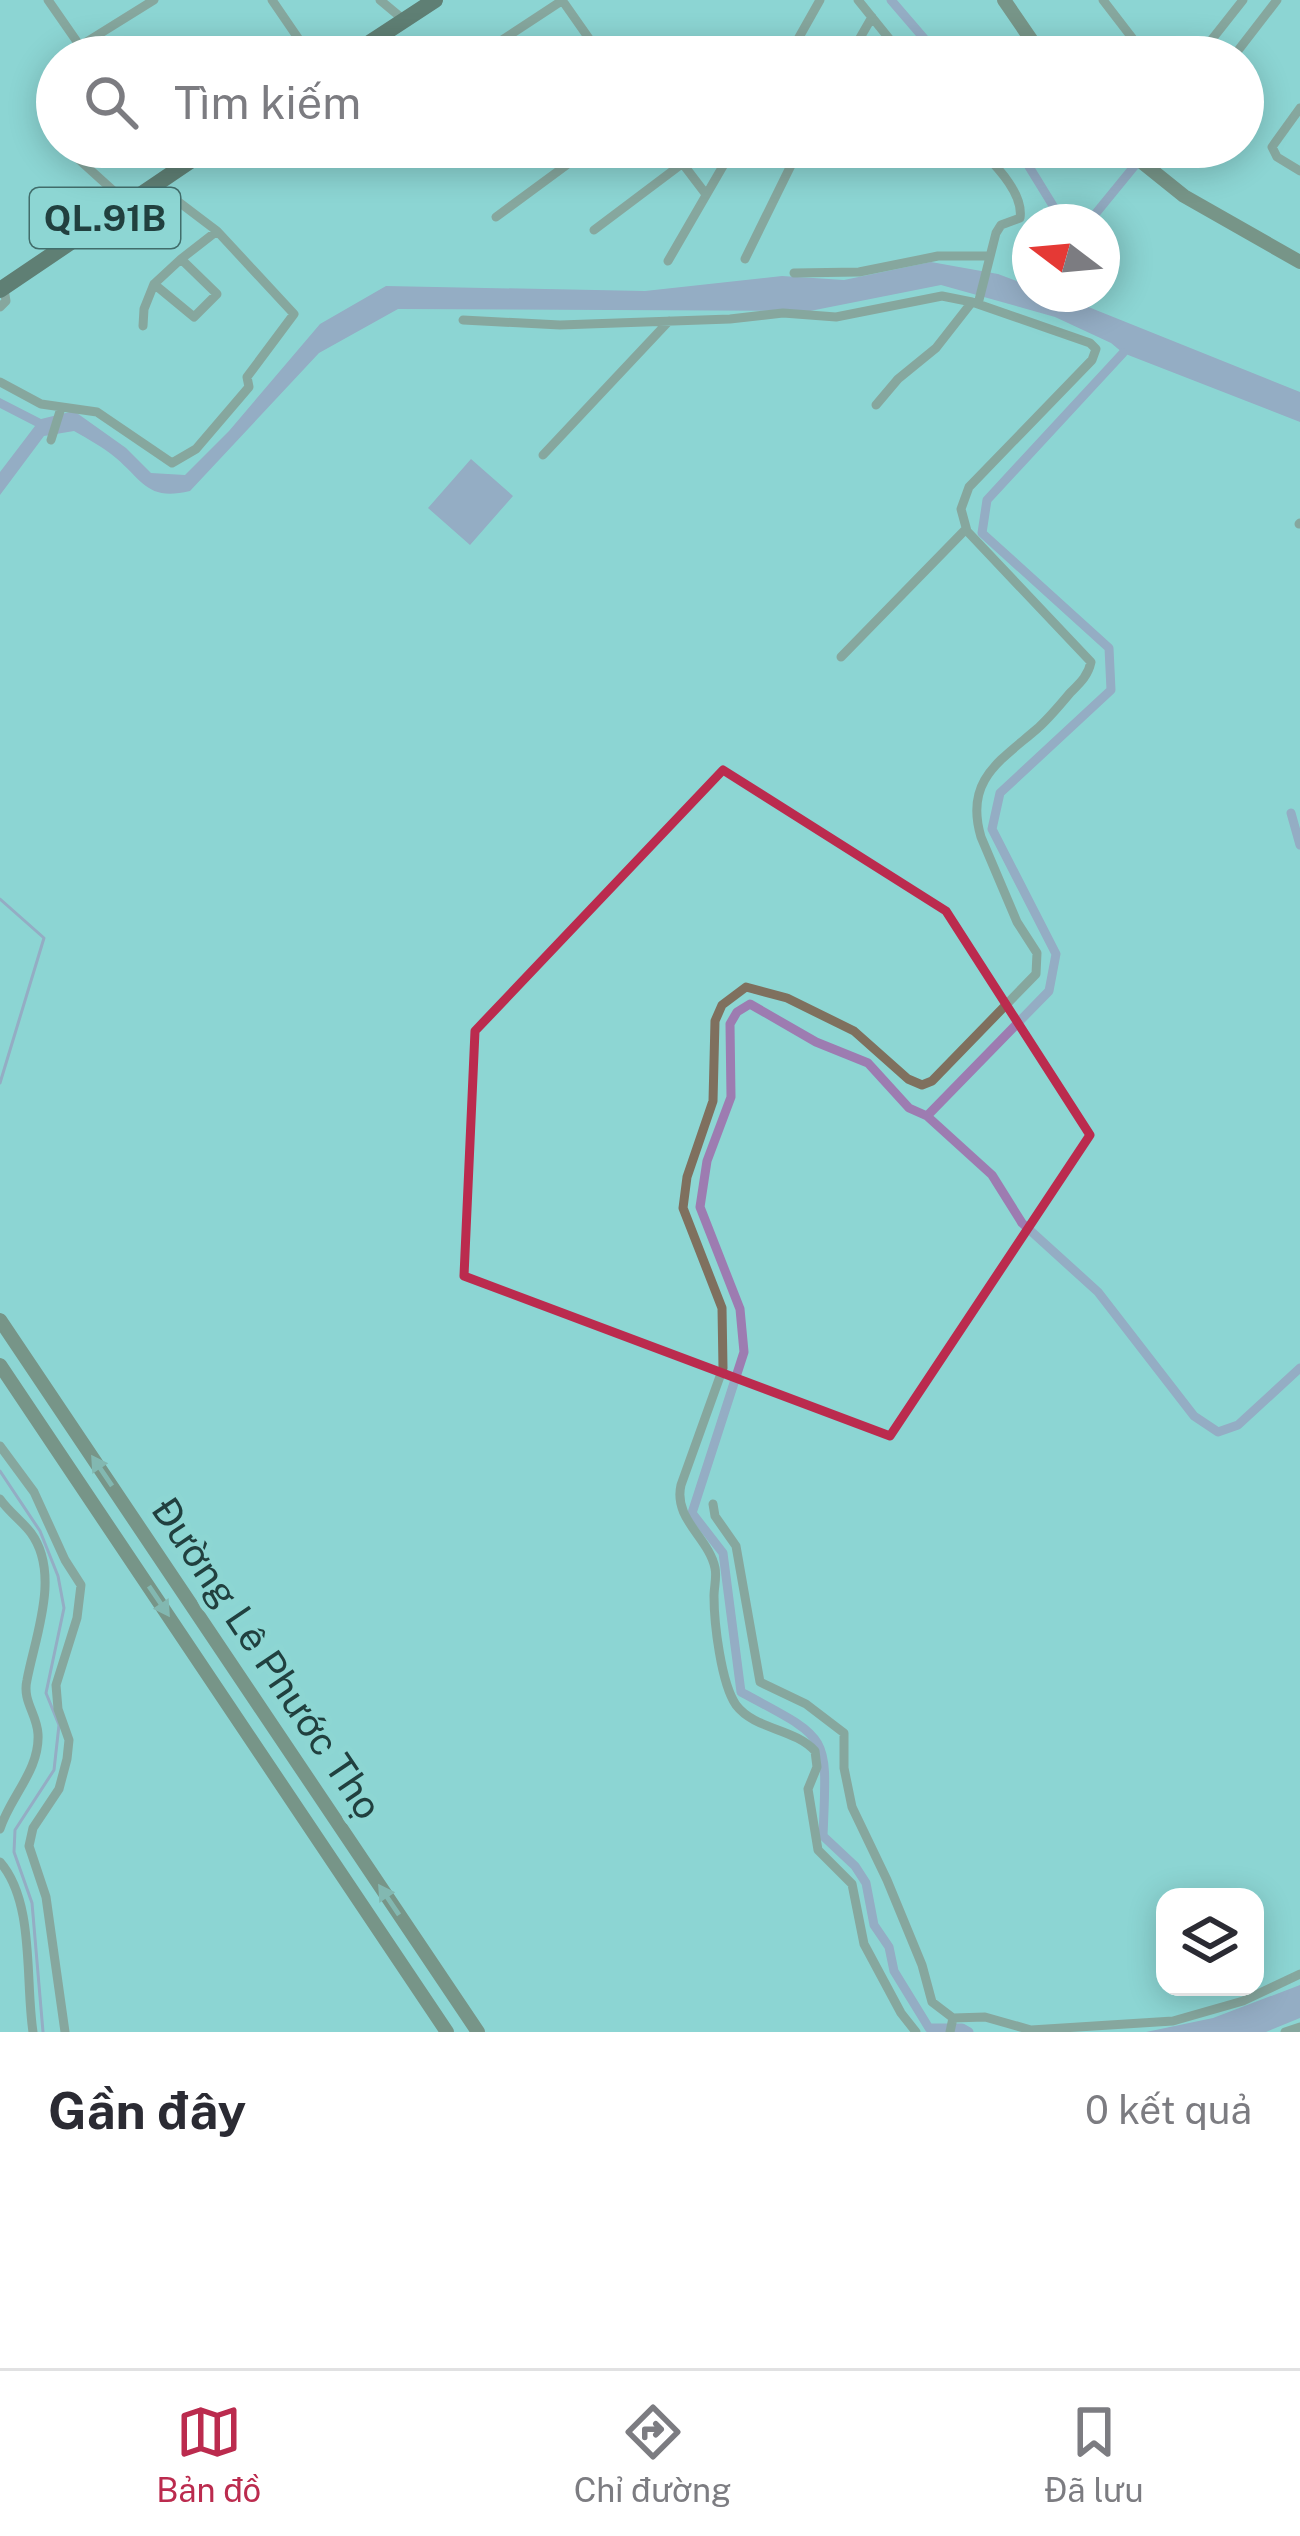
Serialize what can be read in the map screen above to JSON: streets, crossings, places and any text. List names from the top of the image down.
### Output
{
  "streets": {
    "highway": ["QL.91B"],
    "street": ["Đường Lê Phước Thọ"]
  },
  "north": "left",
  "page": {
    "search": "Tìm kiếm",
    "heading": ["Gần đây", "0 kết quả"],
    "nav": ["Bản đồ", "Chỉ đường", "Đã lưu"]
  }
}
